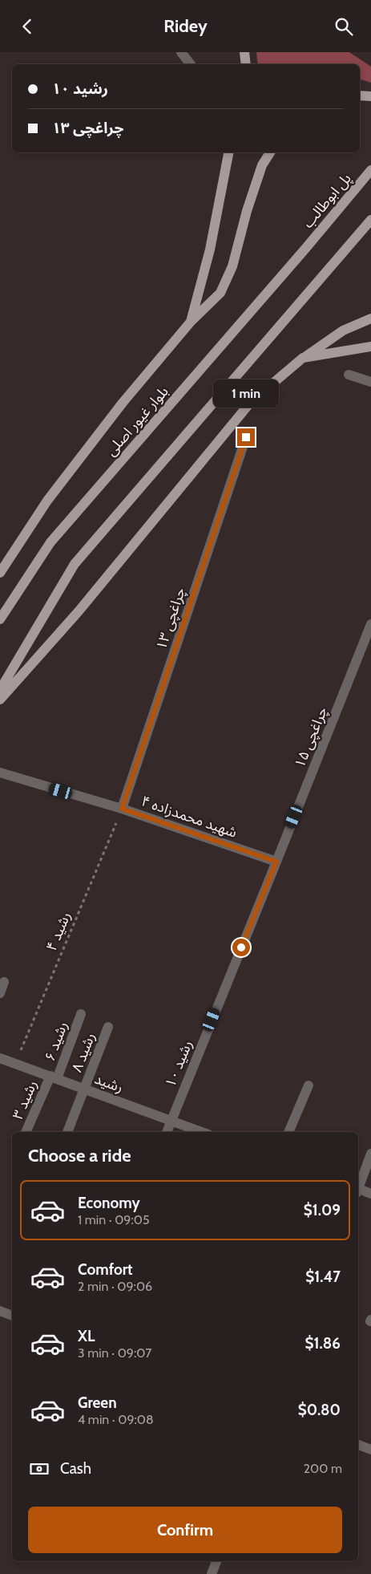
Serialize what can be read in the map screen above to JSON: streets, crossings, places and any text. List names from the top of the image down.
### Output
{
  "streets": {
    "main road": ["پل ابوطالب", "بلوار غیور اصلی"],
    "street": [
      "چراغچی ۱۳",
      "چراغچی ۱۵",
      "شهید محمدزاده ۴",
      "رشید ۶",
      "رشید ۸",
      "رشید ۱۰",
      "رشید",
      "رشید ۳"
    ],
    "path": ["رشید ۴"]
  },
  "crossings": [
    ["پل ابوطالب", "بلوار غیور اصلی"],
    ["چراغچی ۱۳", "شهید محمدزاده ۴"],
    ["چراغچی ۱۳", "رشید ۴"],
    ["چراغچی ۱۵", "شهید محمدزاده ۴"],
    ["چراغچی ۱۵", "رشید ۱۰"],
    ["شهید محمدزاده ۴", "رشید ۴"],
    ["شهید محمدزاده ۴", "رشید ۱۰"],
    ["رشید ۴", "رشید"],
    ["رشید ۶", "رشید"],
    ["رشید ۶", "رشید ۳"],
    ["رشید ۸", "رشید"],
    ["رشید ۱۰", "رشید"],
    ["رشید", "رشید ۳"]
  ],
  "page": {
    "header": "Ridey",
    "banner": ["رشید ۱۰", "چراغچی ۱۳"],
    "bubble": "1 min",
    "heading": "Choose a ride",
    "list": [
      {
        "name": "Economy",
        "note": "1 min · 09:05",
        "value": "$1.09"
      },
      {
        "name": "Comfort",
        "note": "2 min · 09:06",
        "value": "$1.47"
      },
      {
        "name": "XL",
        "note": "3 min · 09:07",
        "value": "$1.86"
      },
      {
        "name": "Green",
        "note": "4 min · 09:08",
        "value": "$0.80"
      }
    ],
    "pay": ["Cash", "200 m"],
    "buttons": "Confirm"
  }
}
